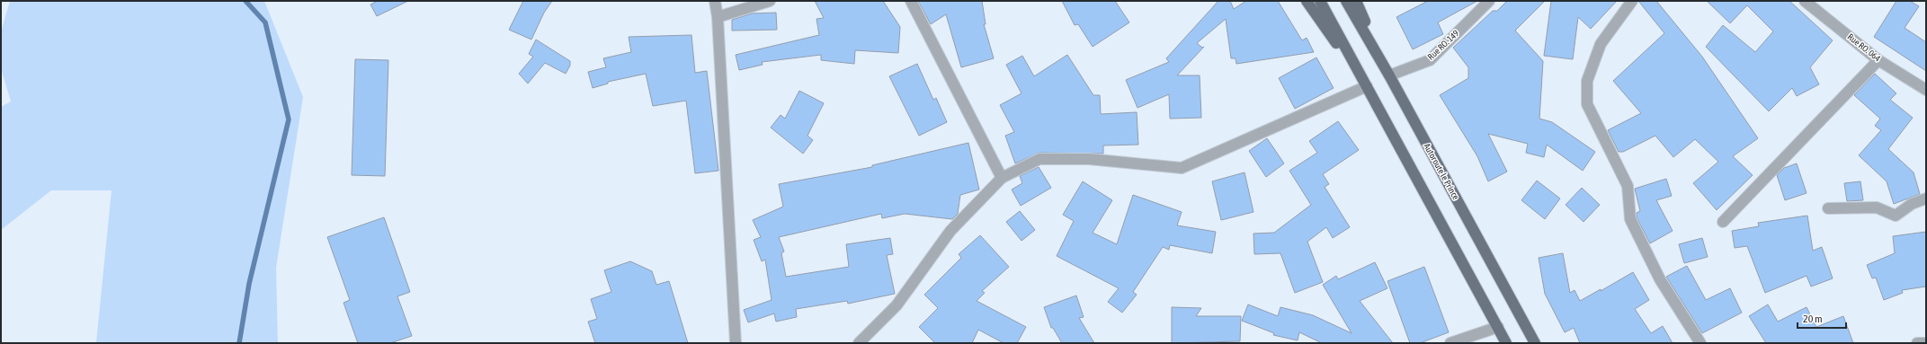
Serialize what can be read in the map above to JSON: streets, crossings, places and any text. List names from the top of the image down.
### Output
{
  "streets": {
    "main road": ["Autoroute le Prince"],
    "street": ["Rue RO. 149", "Rue RO. 064"]
  },
  "crossings": [
    ["Rue RO. 149", "Autoroute le Prince"]
  ],
  "scale_bar": "20 m"
}
